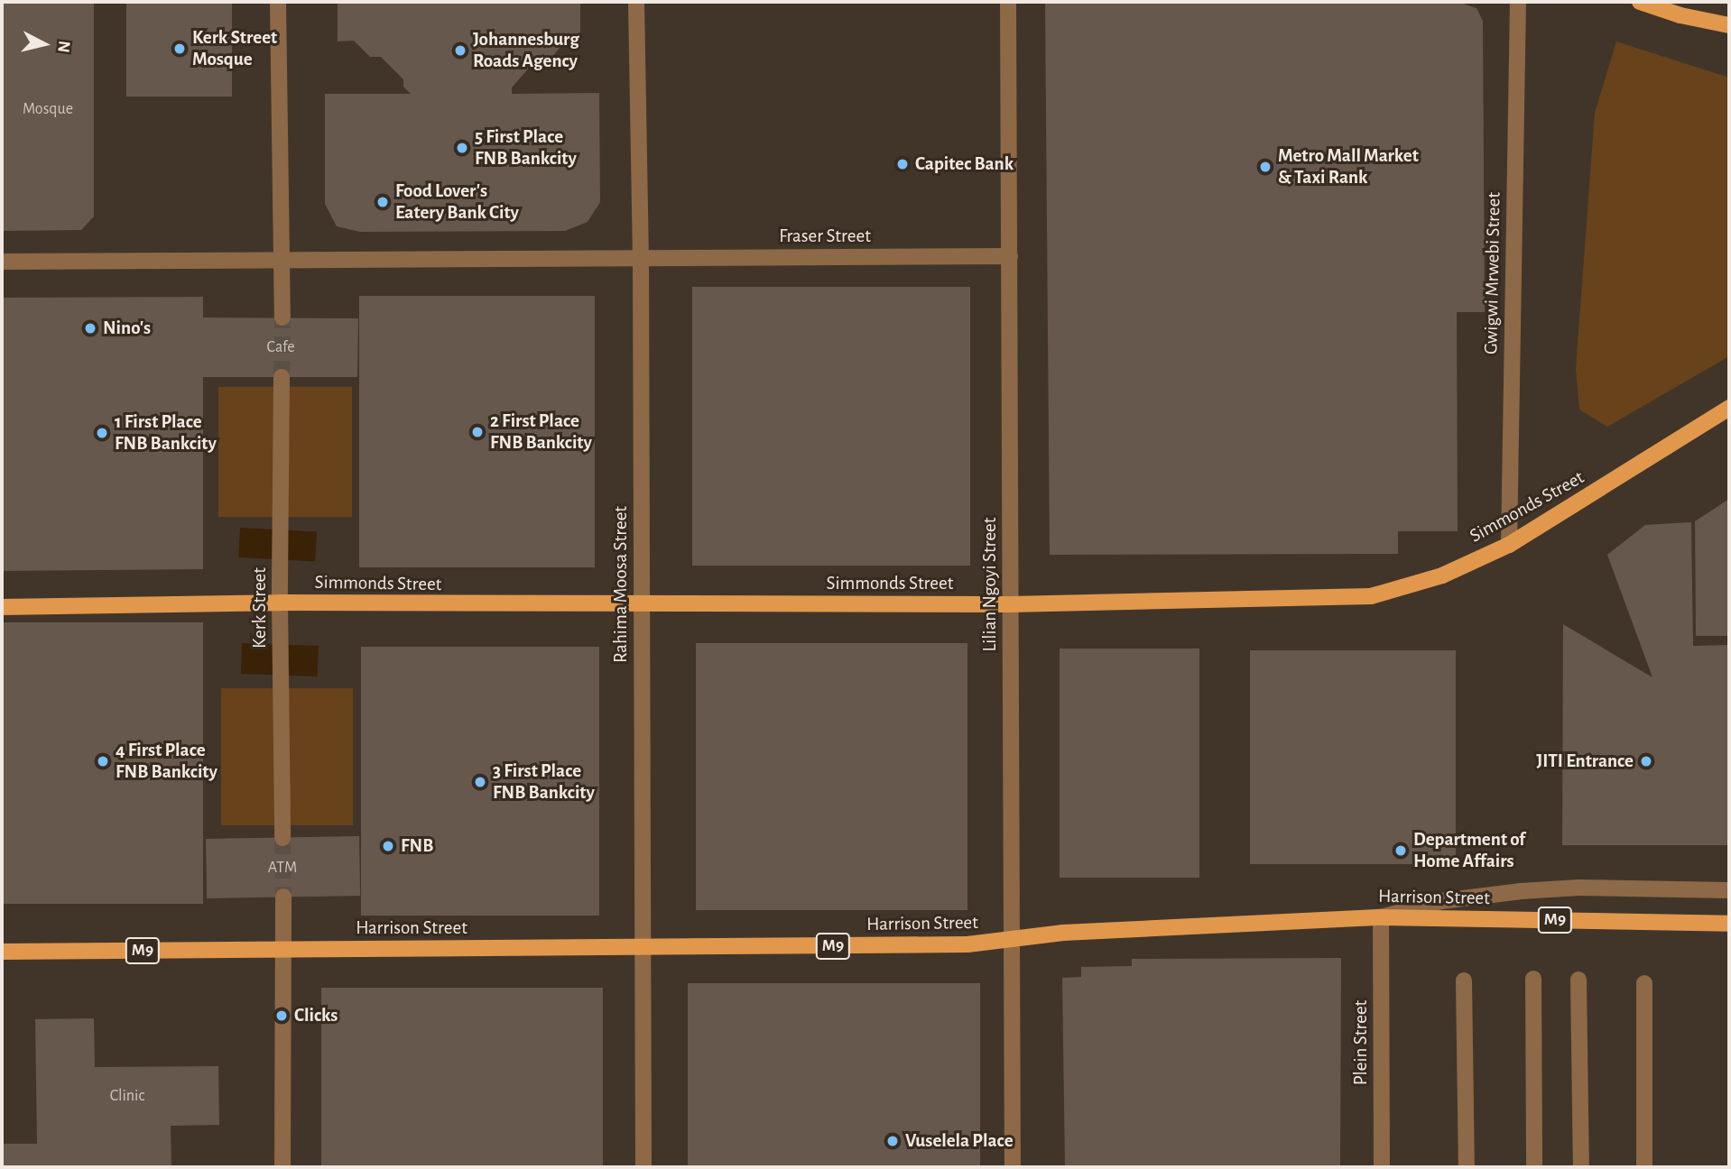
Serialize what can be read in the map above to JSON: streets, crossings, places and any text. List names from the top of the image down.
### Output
{
  "streets": {
    "main road": ["Simmonds Street", "Harrison Street", "M9"],
    "street": [
      "Fraser Street",
      "Gwigwi Mrwebi Street",
      "Rahima Moosa Street",
      "Lilian Ngoyi Street",
      "Kerk Street",
      "Plein Street"
    ]
  },
  "crossings": [
    ["Fraser Street", "Rahima Moosa Street"],
    ["Fraser Street", "Lilian Ngoyi Street"],
    ["Gwigwi Mrwebi Street", "Simmonds Street"],
    ["Simmonds Street", "Rahima Moosa Street"],
    ["Simmonds Street", "Lilian Ngoyi Street"],
    ["Simmonds Street", "Kerk Street"],
    ["Rahima Moosa Street", "Harrison Street"],
    ["Lilian Ngoyi Street", "Harrison Street"],
    ["Harrison Street", "Plein Street"]
  ],
  "places": [
    "Kerk Street Mosque",
    "Johannesburg Roads Agency",
    "5 First Place FNB Bankcity",
    "Capitec Bank",
    "Metro Mall Market & Taxi Rank",
    "Food Lover's Eatery Bank City",
    "Nino's",
    "2 First Place FNB Bankcity",
    "1 First Place FNB Bankcity",
    "4 First Place FNB Bankcity",
    "JITI Entrance",
    "3 First Place FNB Bankcity",
    "FNB",
    "Department of Home Affairs",
    "Clicks",
    "Vuselela Place"
  ],
  "house_numbers": [
    "Mosque",
    "Cafe",
    "ATM",
    "Clinic"
  ],
  "north": "right"
}
